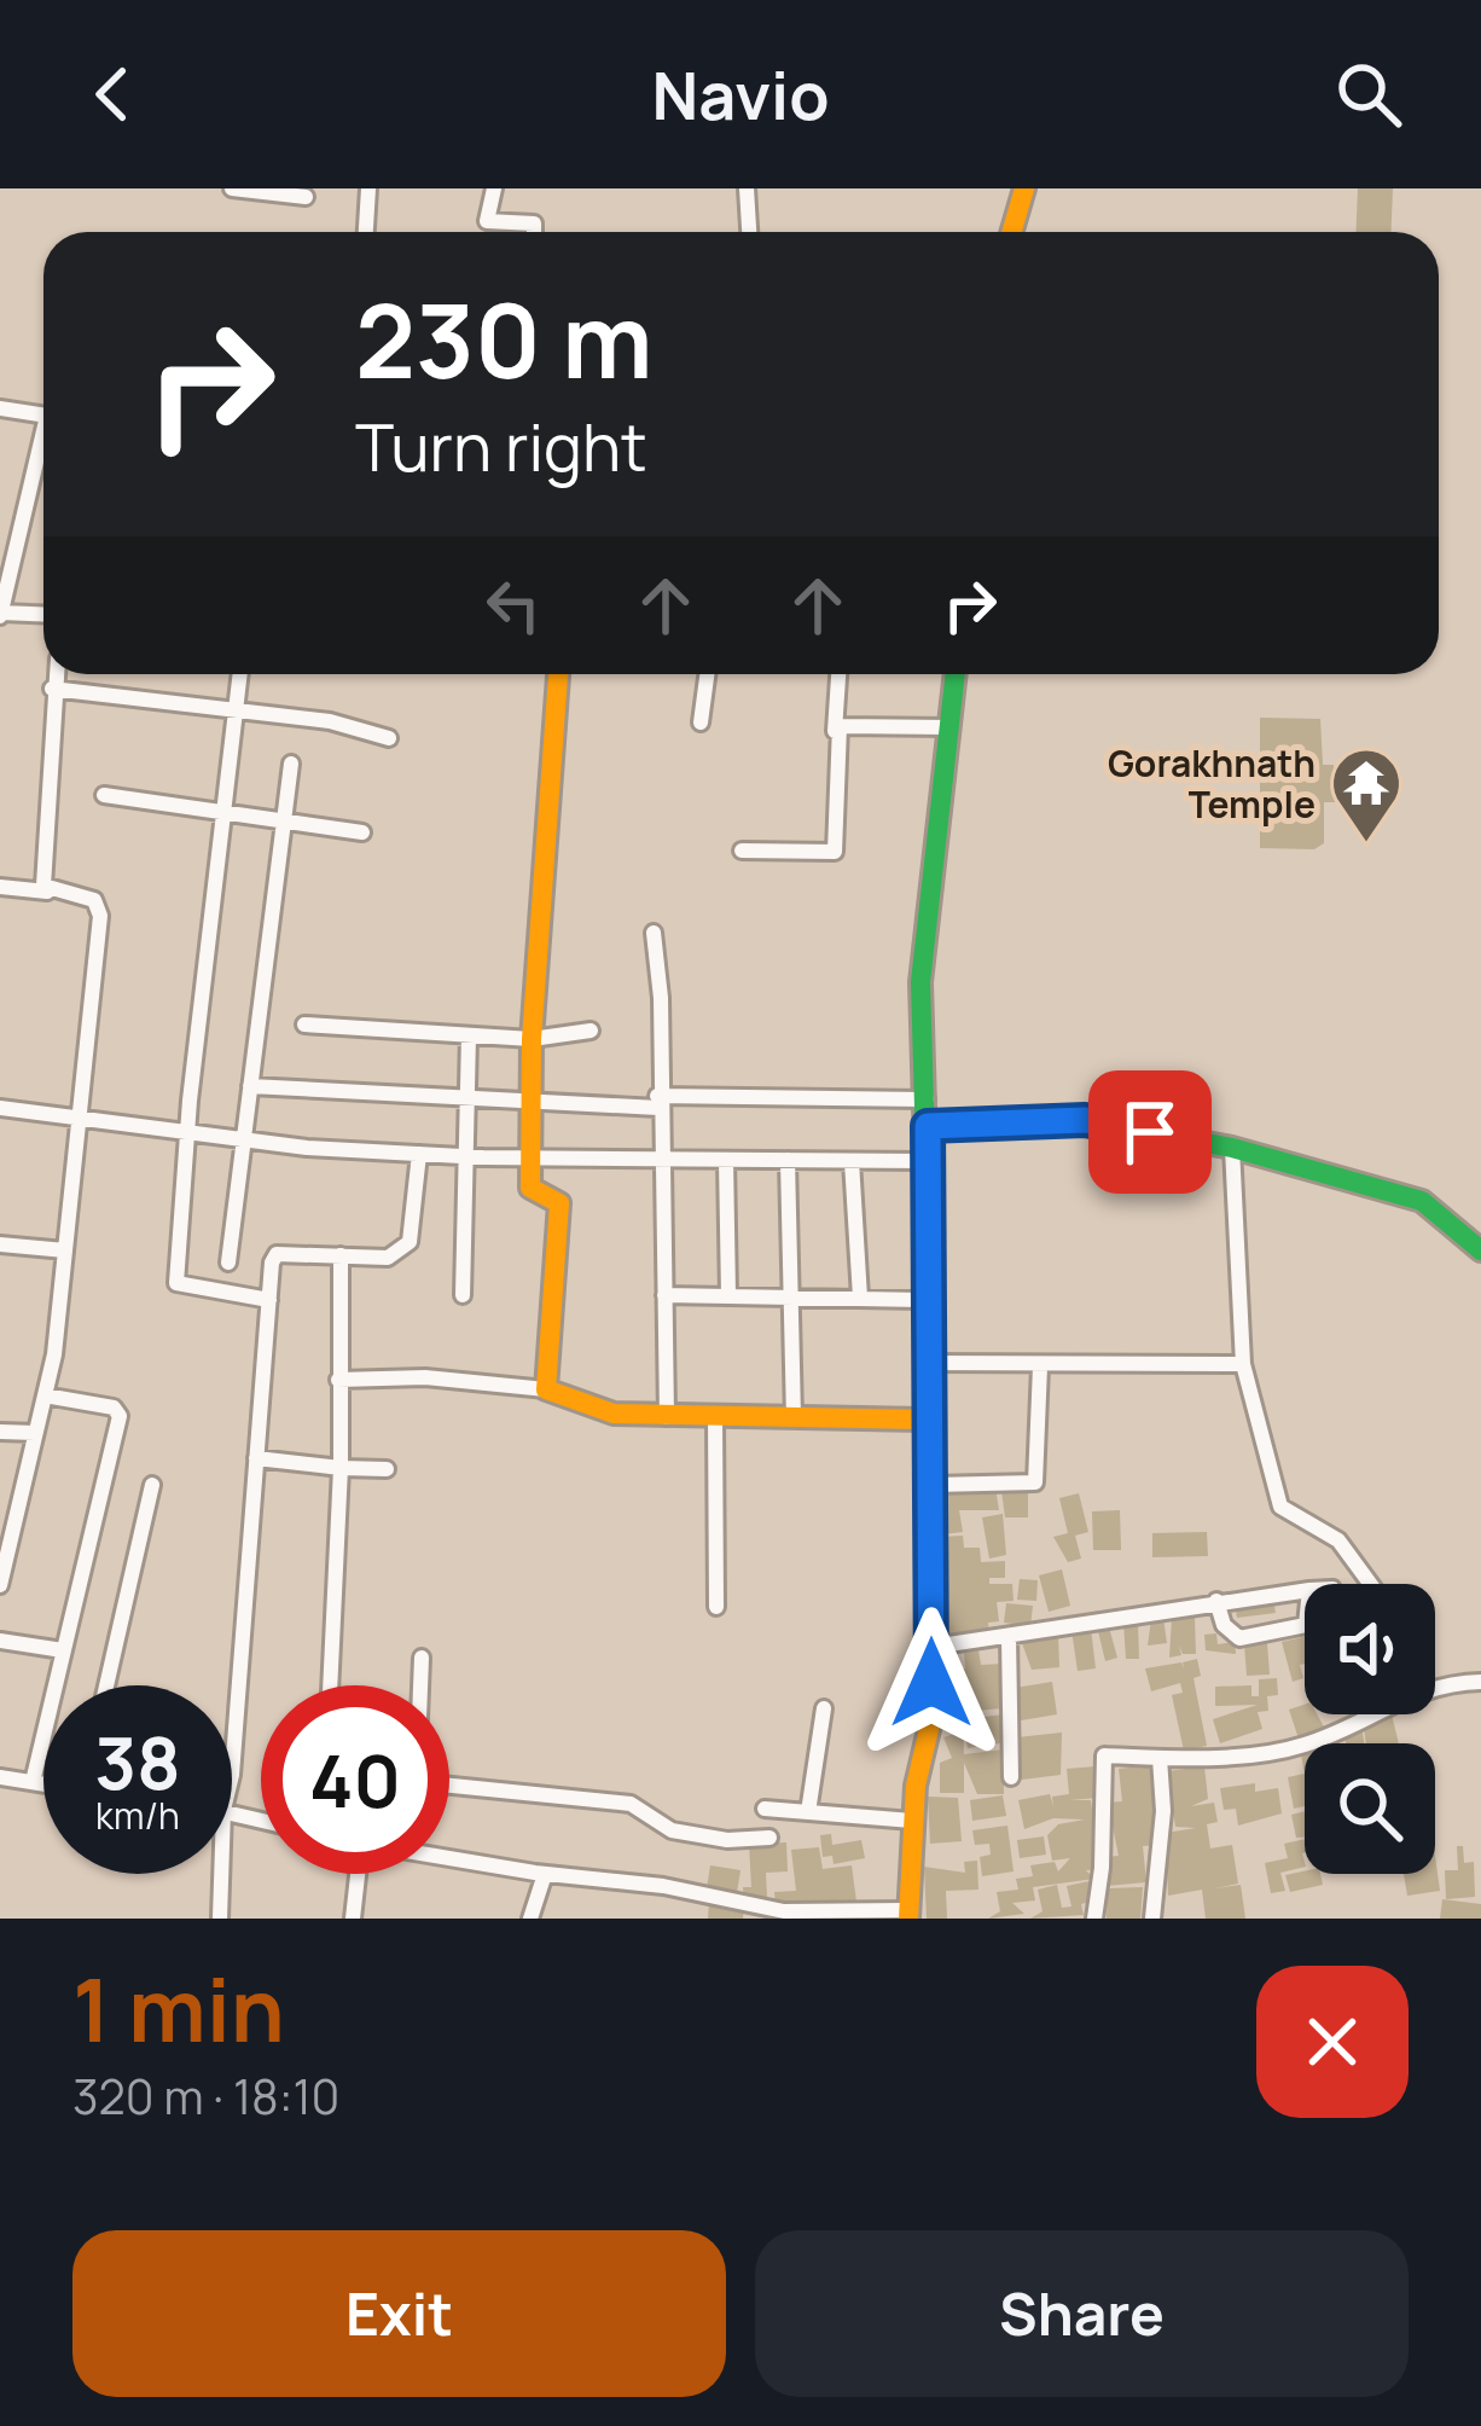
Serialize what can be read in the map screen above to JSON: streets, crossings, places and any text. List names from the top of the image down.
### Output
{
  "places": {
    "temple": ["Gorakhnath Temple"]
  },
  "page": {
    "header": "Navio",
    "turn": ["230 m", "Turn right"],
    "speed": "38 km/h",
    "limit": "40",
    "heading": ["1 min", "320 m · 18:10"],
    "buttons": ["Exit", "Share"]
  }
}
